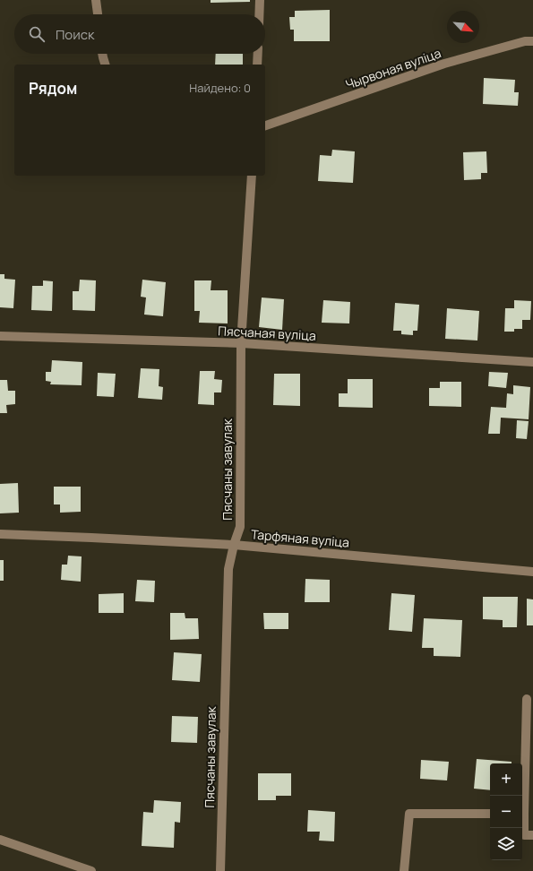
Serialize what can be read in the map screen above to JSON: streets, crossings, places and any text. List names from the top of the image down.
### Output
{
  "streets": {
    "street": [
      "Чырвоная вуліца",
      "Пясчаная вуліца",
      "Пясчаны завулак",
      "Тарфяная вуліца"
    ]
  },
  "crossings": [
    ["Пясчаная вуліца", "Пясчаны завулак"],
    ["Пясчаны завулак", "Тарфяная вуліца"]
  ],
  "north": "bottom right",
  "page": {
    "search": "Поиск",
    "heading": ["Рядом", "Найдено: 0"],
    "map_buttons": ["+", "−"]
  }
}
